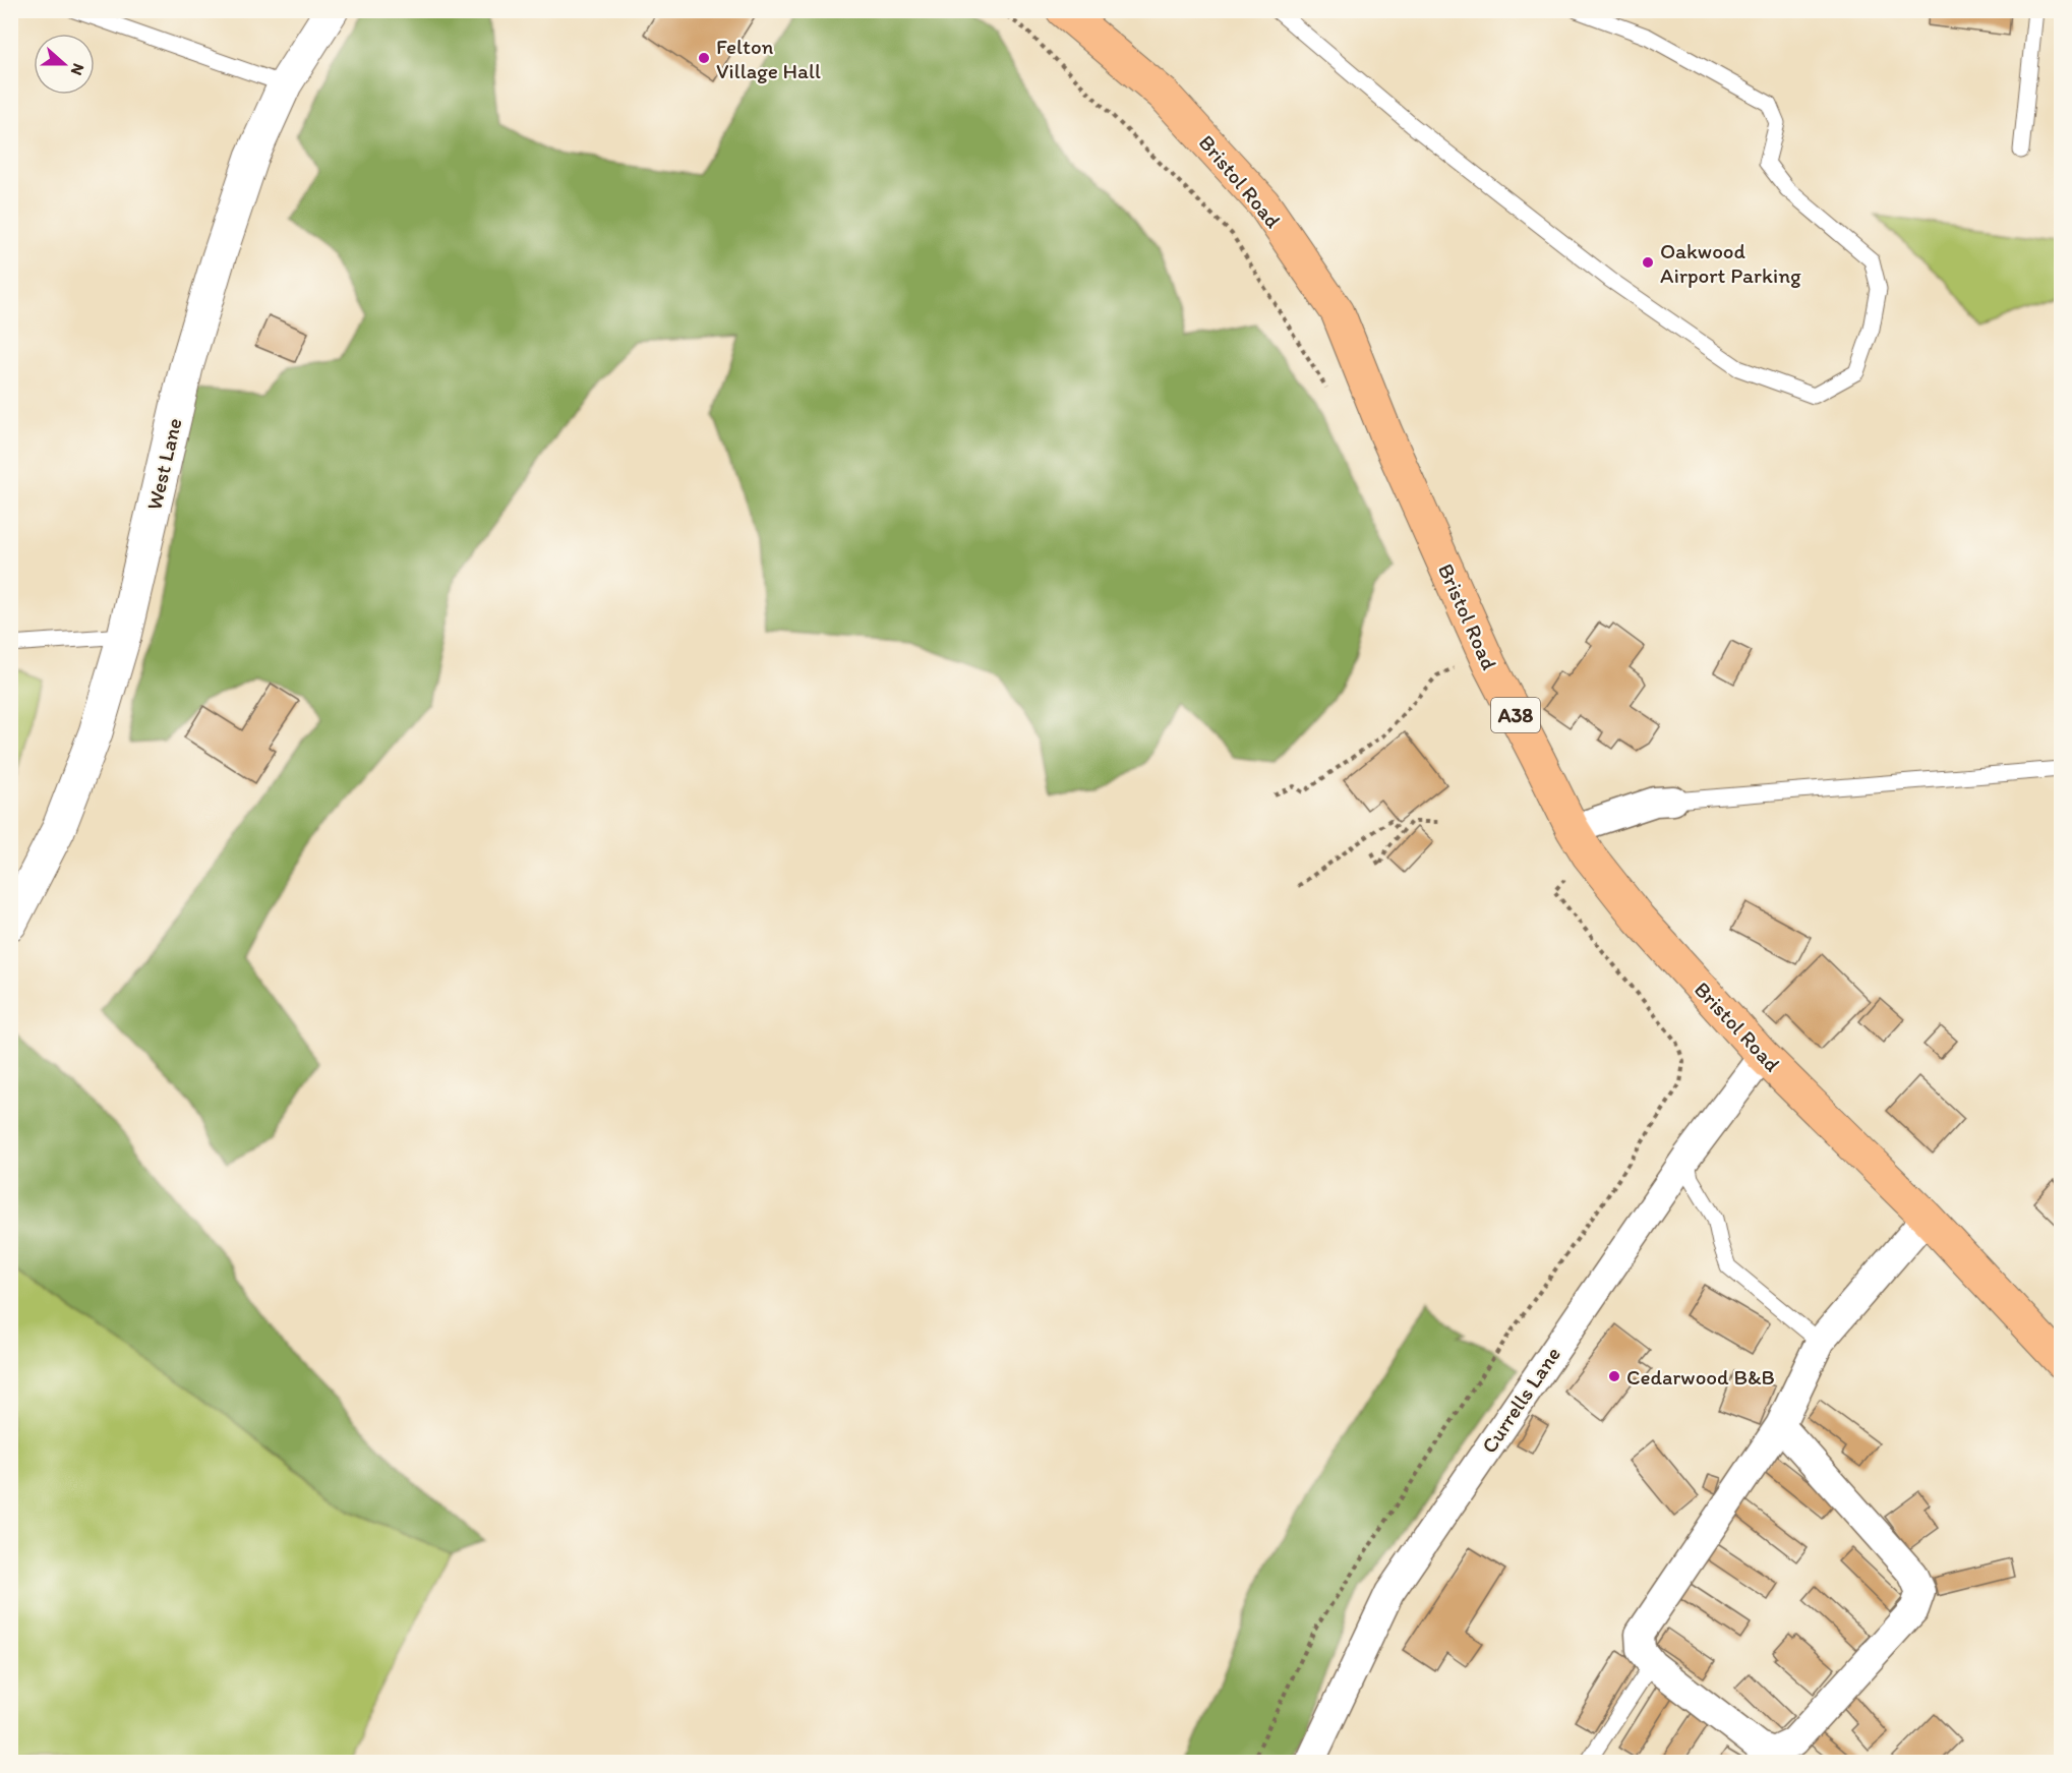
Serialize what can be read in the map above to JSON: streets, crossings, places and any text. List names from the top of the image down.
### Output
{
  "streets": {
    "highway": ["Bristol Road", "A38"],
    "street": ["West Lane", "Currells Lane"]
  },
  "crossings": [
    ["Bristol Road", "Currells Lane"]
  ],
  "places": ["Felton Village Hall", "Oakwood Airport Parking", "Cedarwood B&B"],
  "north": "right"
}
